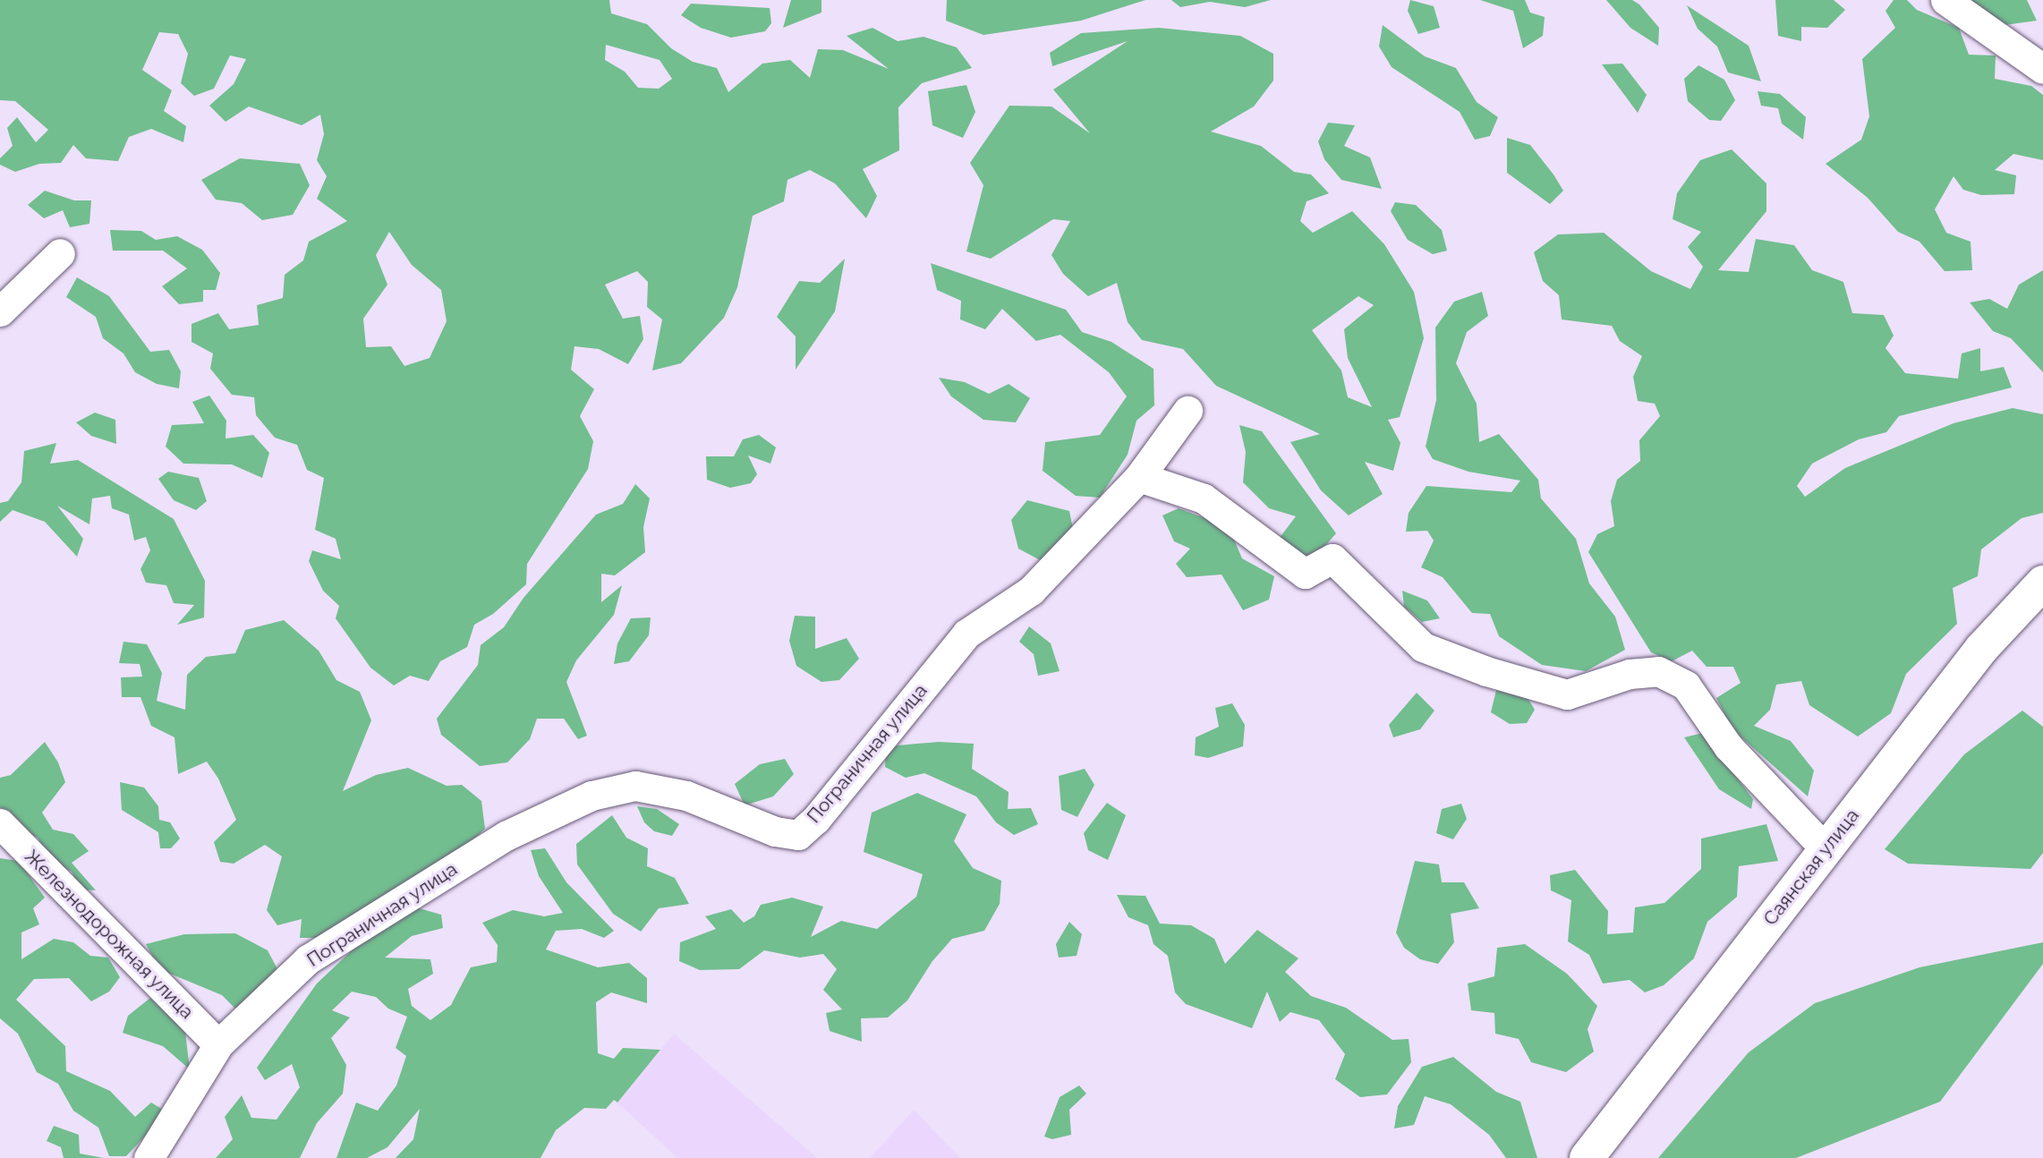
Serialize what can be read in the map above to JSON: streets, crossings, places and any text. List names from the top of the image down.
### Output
{
  "streets": {
    "street": ["Пограничная улица", "Саянская улица", "Железнодорожная улица"]
  },
  "crossings": [
    ["Пограничная улица", "Железнодорожная улица"]
  ]
}
